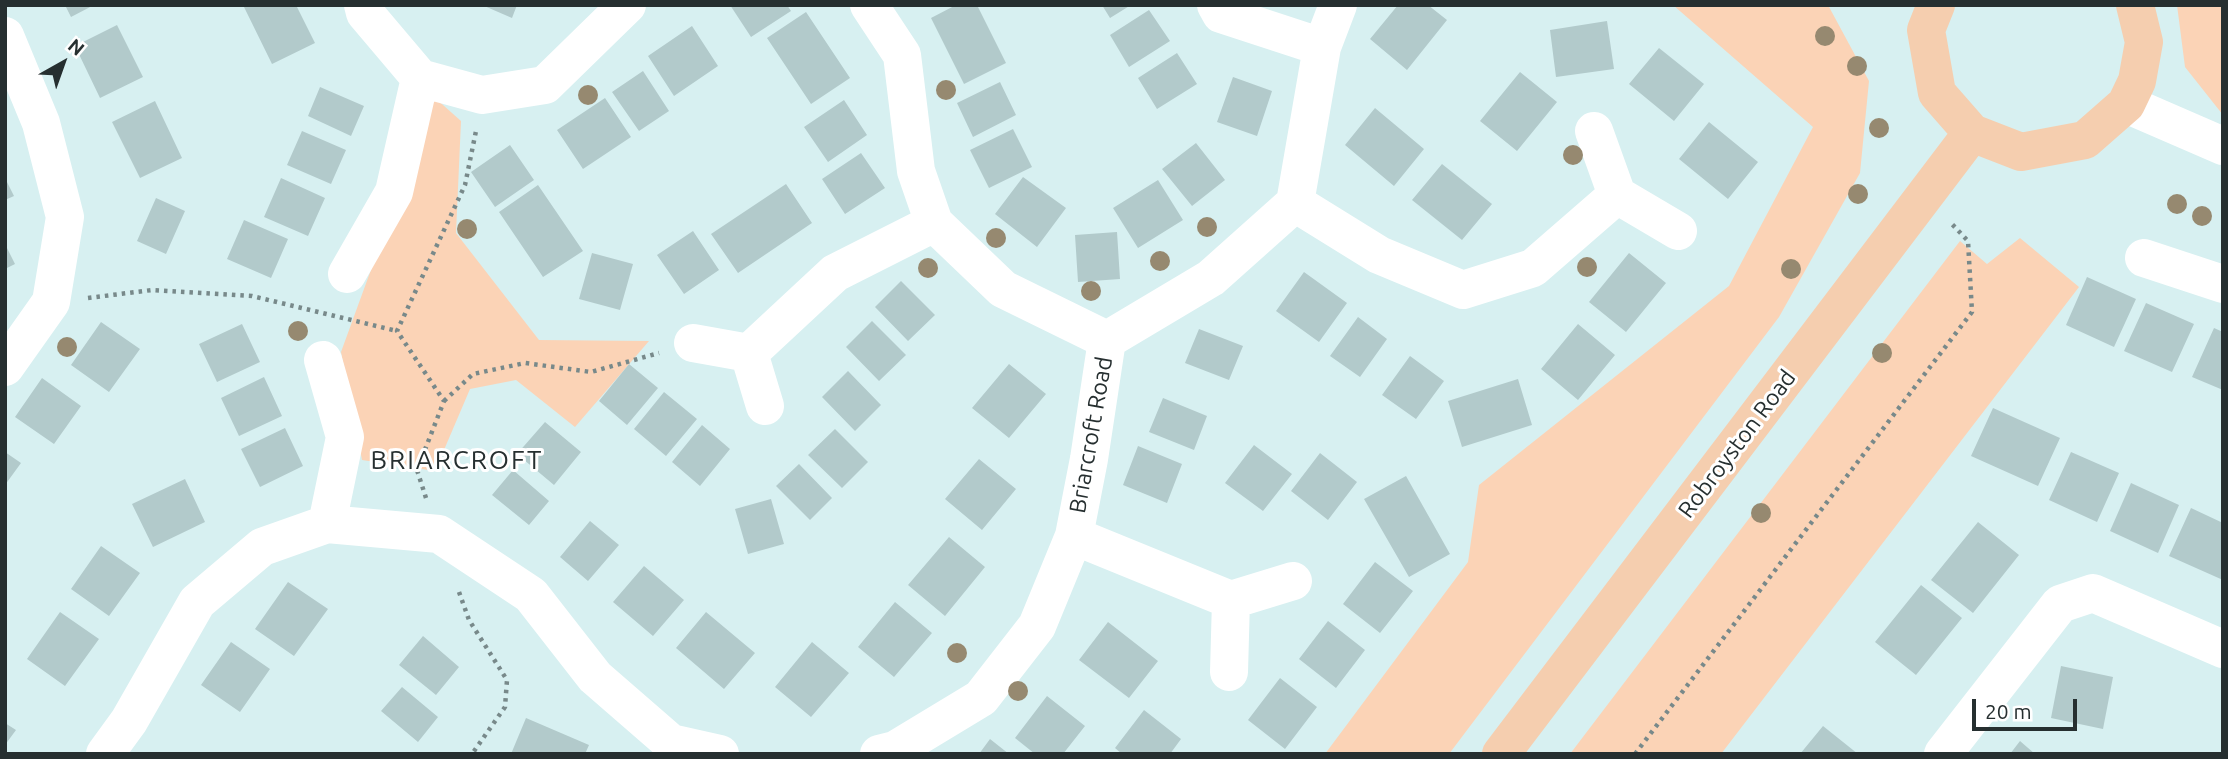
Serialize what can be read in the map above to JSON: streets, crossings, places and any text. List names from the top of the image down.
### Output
{
  "streets": {
    "main road": ["Robroyston Road"],
    "street": ["Briarcroft Road"]
  },
  "districts": ["BRIARCROFT"],
  "scale_bar": "20 m",
  "north": "top right"
}
